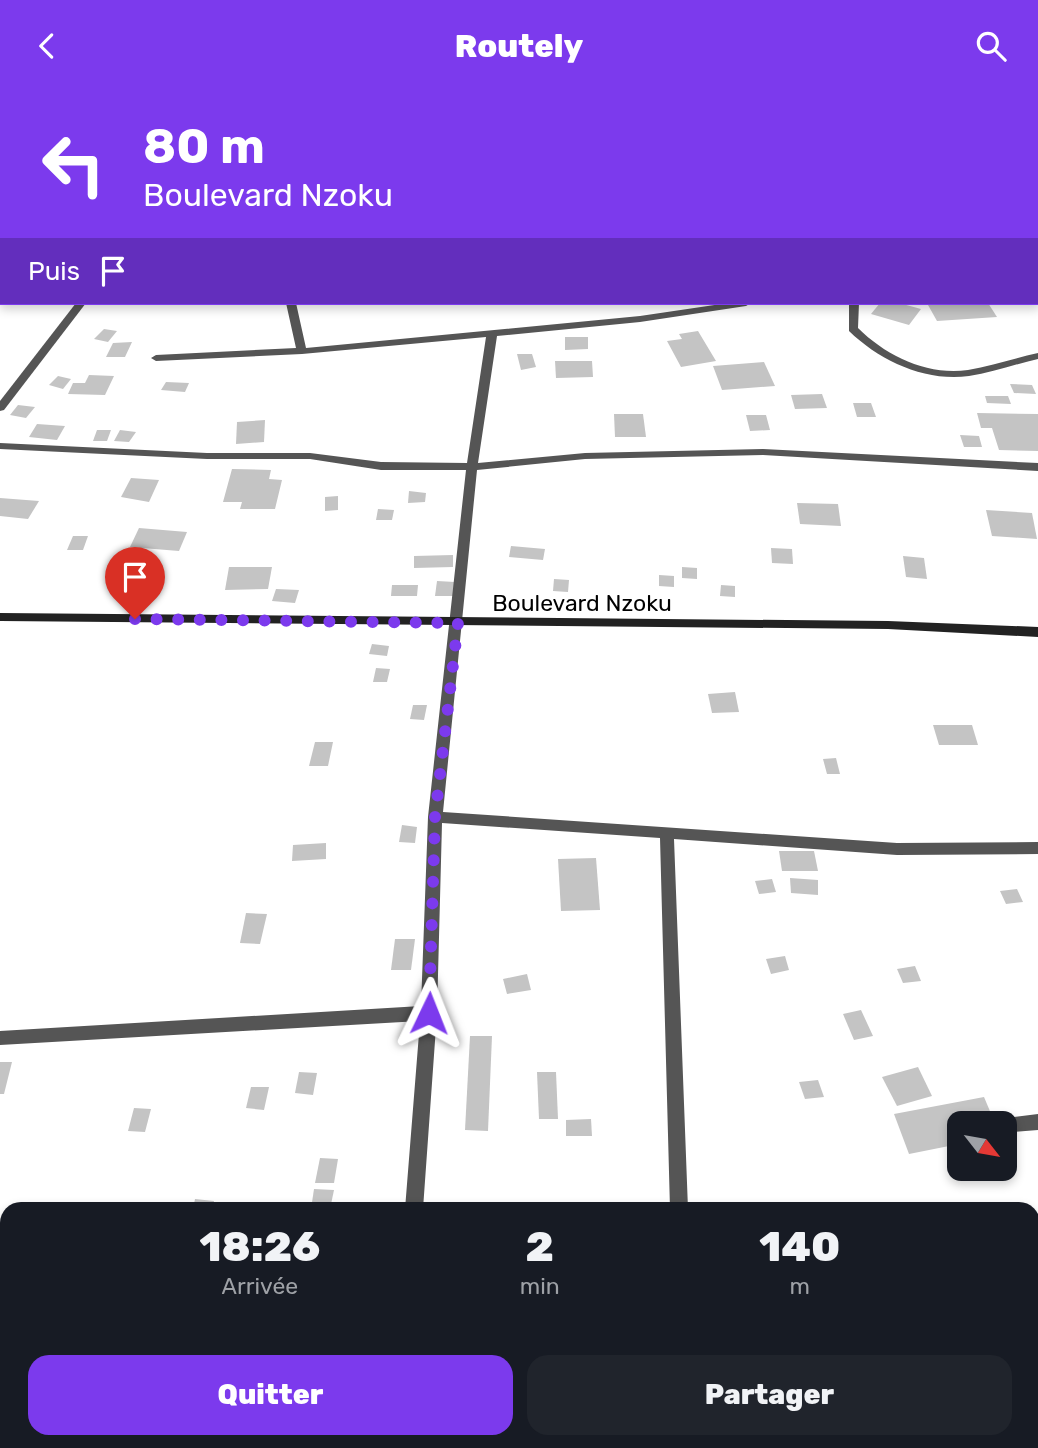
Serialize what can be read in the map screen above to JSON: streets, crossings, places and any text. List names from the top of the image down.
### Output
{
  "streets": {
    "street": ["Boulevard Nzoku"]
  },
  "north": "bottom right",
  "page": {
    "header": "Routely",
    "turn": ["80 m", "Boulevard Nzoku"],
    "then": "Puis",
    "eta": [
      "18:26",
      "Arrivée",
      "2",
      "min",
      "140",
      "m"
    ],
    "buttons": ["Quitter", "Partager"]
  }
}
